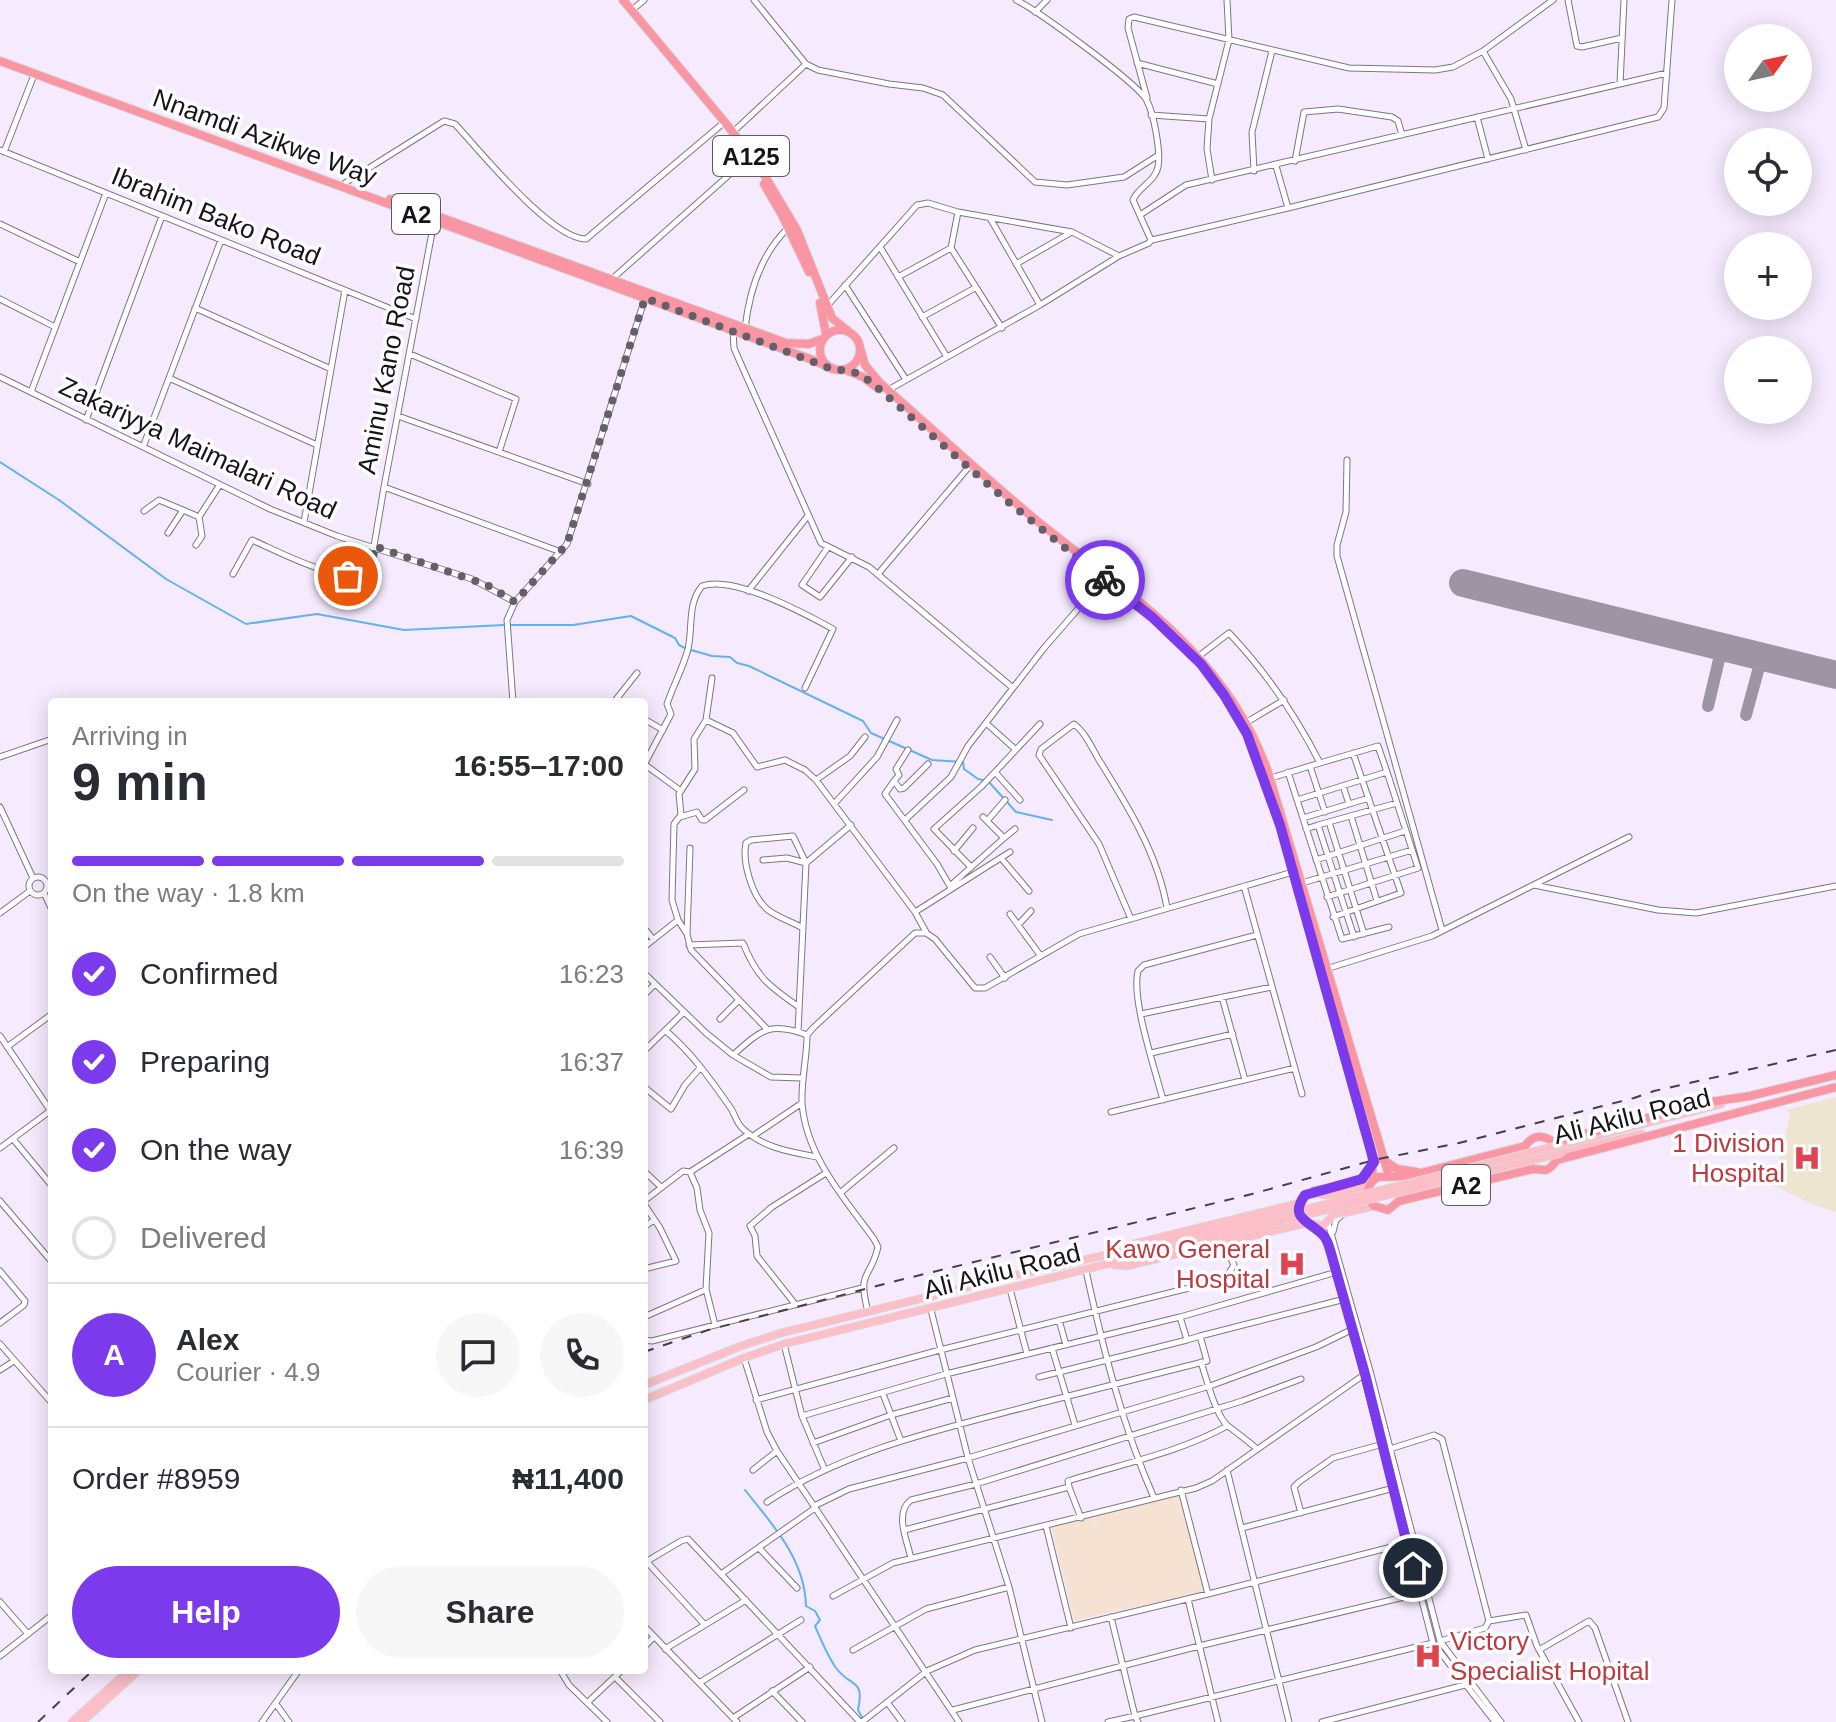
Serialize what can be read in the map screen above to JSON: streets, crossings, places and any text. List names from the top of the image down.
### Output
{
  "streets": {
    "highway": ["Nnamdi Azikwe Way", "A125", "A2"],
    "main road": ["Ali Akilu Road"],
    "street": ["Ibrahim Bako Road", "Aminu Kano Road", "Zakariyya Maimalari Road"]
  },
  "crossings": [
    ["Nnamdi Azikwe Way", "A125"],
    ["Nnamdi Azikwe Way", "Aminu Kano Road"],
    ["A2", "Ali Akilu Road"],
    ["Ibrahim Bako Road", "Aminu Kano Road"],
    ["Aminu Kano Road", "Zakariyya Maimalari Road"]
  ],
  "places": {
    "hospital": ["1 Division Hospital", "Kawo General Hospital", "Victory Specialist Hopital"]
  },
  "north": "top right",
  "page": {
    "map_buttons": ["+", "−"],
    "heading": ["9 min", "Arriving in", "16:55–17:00"],
    "panel": [
      "Alex",
      "Courier · 4.9",
      "Order #8959",
      "₦11,400"
    ],
    "bar": "On the way · 1.8 km",
    "list": [
      ["Confirmed", "16:23"],
      ["Preparing", "16:37"],
      ["On the way", "16:39"],
      "Delivered"
    ],
    "round": "A",
    "buttons": ["Help", "Share"]
  }
}
